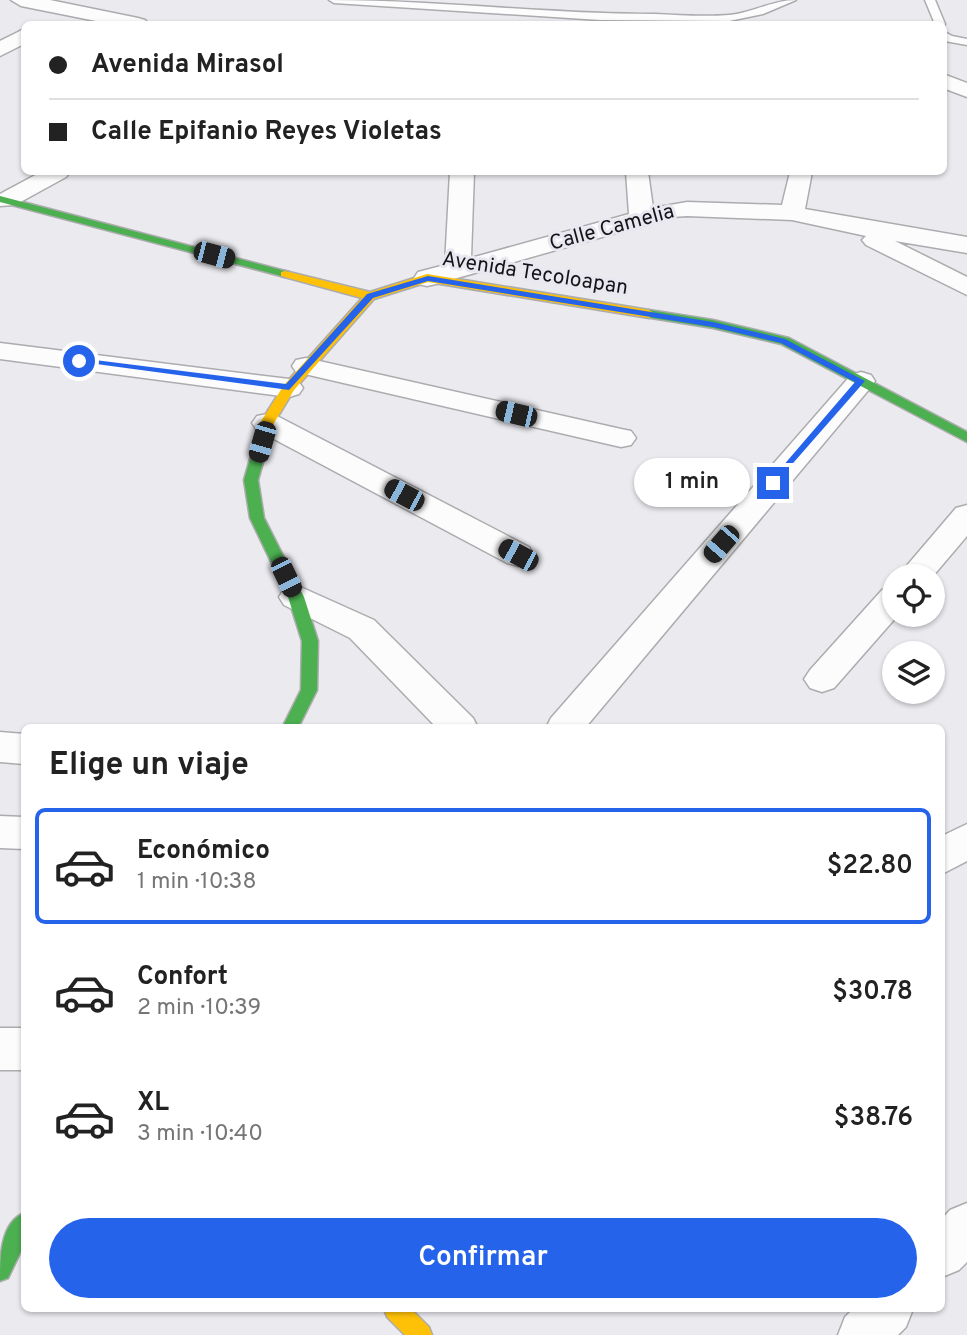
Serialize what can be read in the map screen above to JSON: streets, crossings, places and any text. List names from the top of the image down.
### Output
{
  "streets": {
    "street": ["Calle Camelia", "Avenida Tecoloapan"]
  },
  "crossings": [
    ["Calle Camelia", "Avenida Tecoloapan"]
  ],
  "page": {
    "banner": ["Avenida Mirasol", "Calle Epifanio Reyes Violetas"],
    "bubble": "1 min",
    "heading": "Elige un viaje",
    "list": [
      {
        "name": "Económico",
        "note": "1 min · 10:38",
        "value": "$22.80"
      },
      {
        "name": "Confort",
        "note": "2 min · 10:39",
        "value": "$30.78"
      },
      {
        "name": "XL",
        "note": "3 min · 10:40",
        "value": "$38.76"
      }
    ],
    "buttons": "Confirmar"
  }
}
